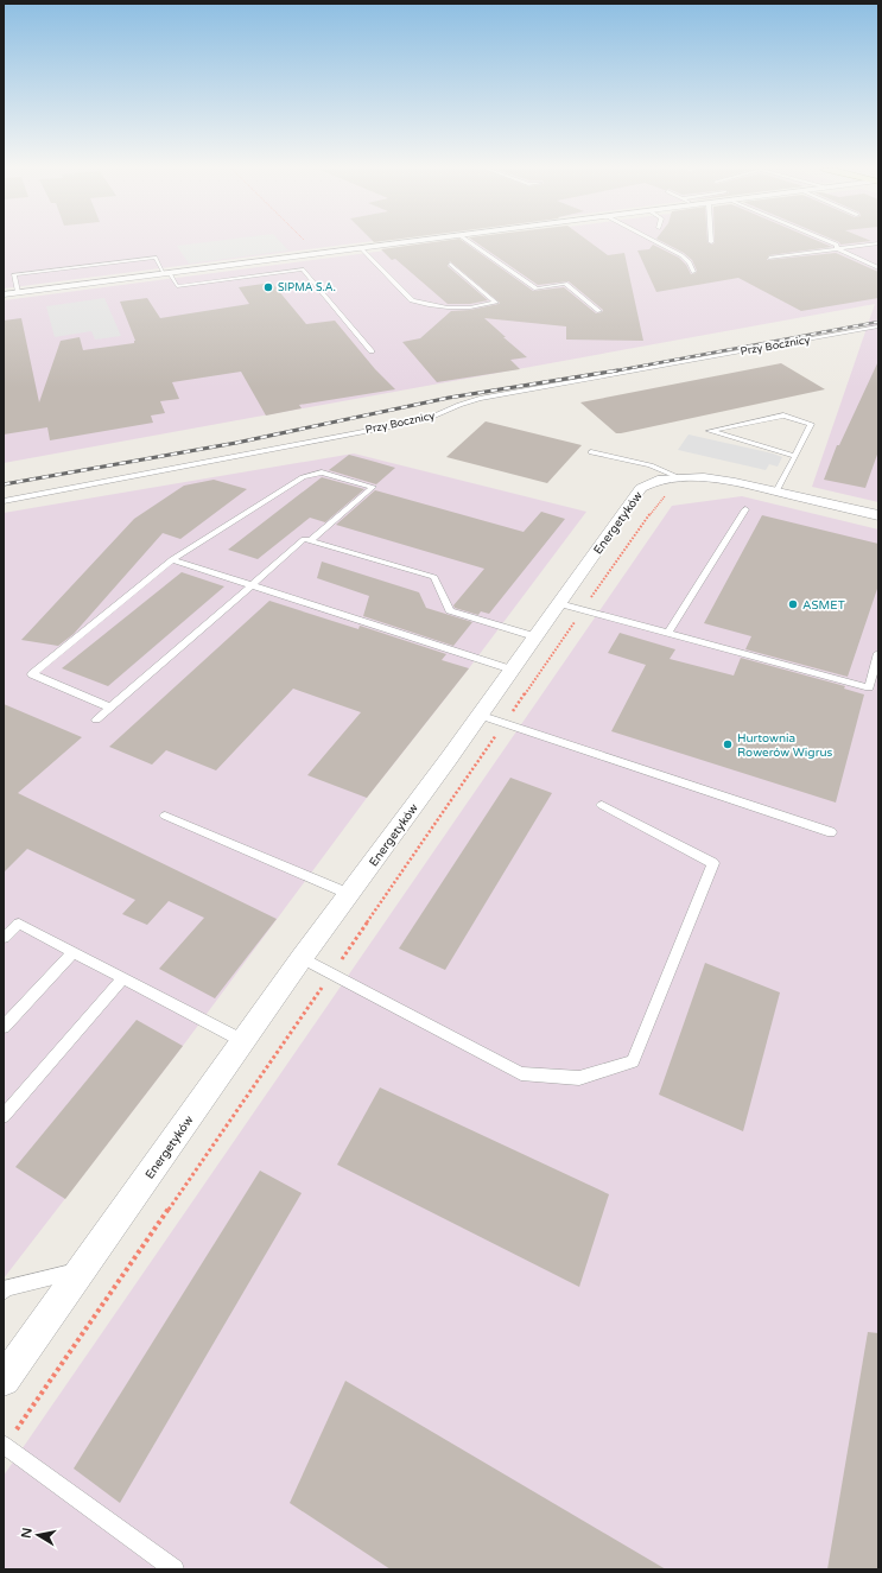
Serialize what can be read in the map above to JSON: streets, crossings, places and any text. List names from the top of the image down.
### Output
{
  "streets": {
    "street": ["Energetyków"],
    "lane": ["Przy Bocznicy"]
  },
  "places": ["SIPMA S.A.", "ASMET", "Hurtownia Rowerów Wigrus"],
  "north": "left"
}
